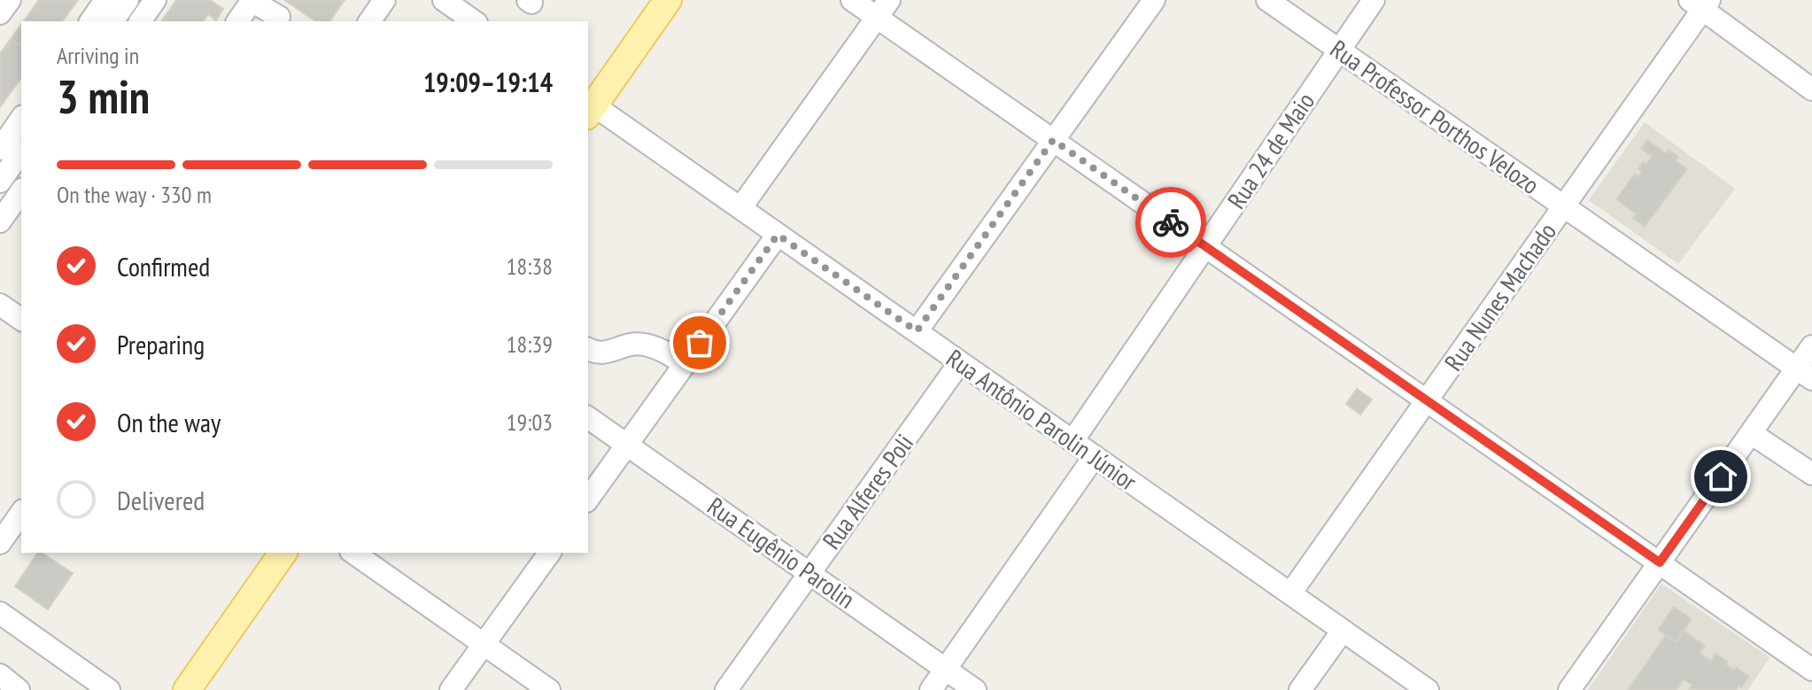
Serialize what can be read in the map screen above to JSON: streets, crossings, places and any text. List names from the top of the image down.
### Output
{
  "streets": {
    "street": [
      "Rua Professor Porthos Velozo",
      "Rua 24 de Maio",
      "Rua Nunes Machado",
      "Rua Antônio Parolin Júnior",
      "Rua Alferes Poli",
      "Rua Eugênio Parolin"
    ]
  },
  "crossings": [
    ["Rua Professor Porthos Velozo", "Rua 24 de Maio"],
    ["Rua Professor Porthos Velozo", "Rua Nunes Machado"],
    ["Rua 24 de Maio", "Rua Antônio Parolin Júnior"],
    ["Rua Nunes Machado", "Rua Antônio Parolin Júnior"],
    ["Rua Antônio Parolin Júnior", "Rua Alferes Poli"],
    ["Rua Alferes Poli", "Rua Eugênio Parolin"]
  ],
  "page": {
    "heading": ["3 min", "Arriving in", "19:09–19:14"],
    "bar": "On the way · 330 m",
    "list": [
      ["Confirmed", "18:38"],
      ["Preparing", "18:39"],
      ["On the way", "19:03"],
      "Delivered"
    ]
  }
}
